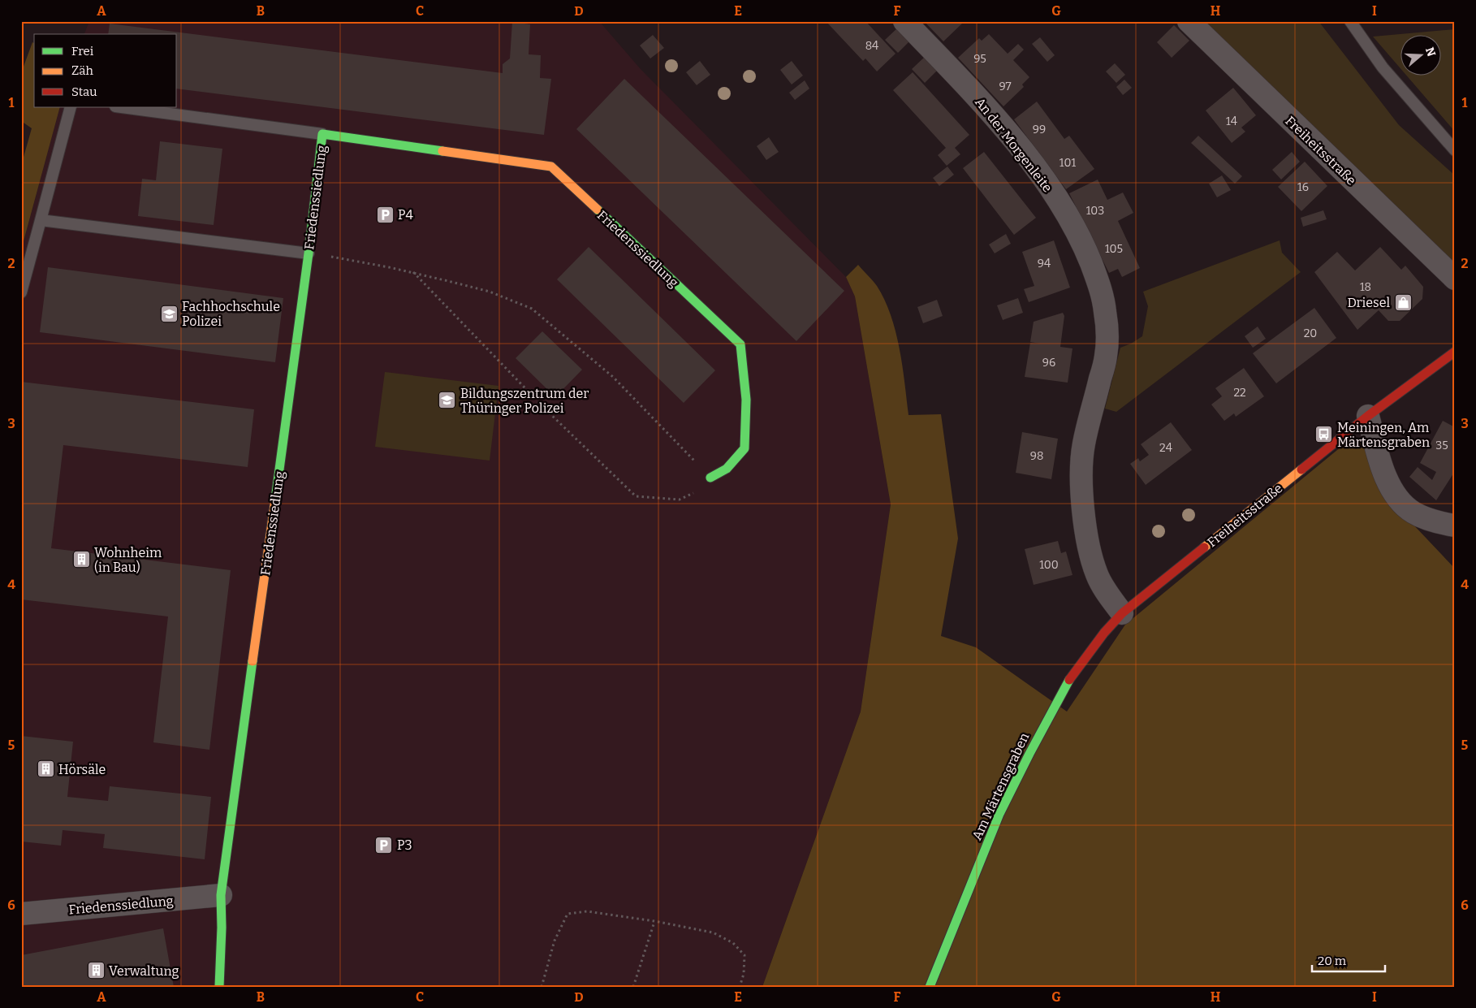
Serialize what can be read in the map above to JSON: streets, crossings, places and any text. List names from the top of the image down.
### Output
{
  "streets": {
    "street": [
      "An der Morgenleite",
      "Freiheitsstraße",
      "Friedenssiedlung",
      "Am Märtensgraben"
    ]
  },
  "crossings": [
    ["An der Morgenleite", "Freiheitsstraße"],
    ["An der Morgenleite", "Am Märtensgraben"],
    ["Freiheitsstraße", "Am Märtensgraben"]
  ],
  "places": {
    "parking": ["P4", "P3"],
    "shop": ["Driesel"],
    "school or university": ["Fachhochschule Polizei", "Bildungszentrum der Thüringer Polizei"],
    "bus stop": ["Meiningen, Am Märtensgraben"],
    "building": ["Wohnheim (in Bau)", "Hörsäle", "Verwaltung"]
  },
  "house_numbers": [
    "84",
    "95",
    "97",
    "14",
    "99",
    "101",
    "16",
    "103",
    "105",
    "94",
    "18",
    "20",
    "96",
    "22",
    "35",
    "24",
    "98",
    "100"
  ],
  "legend": ["Frei", "Zäh", "Stau"],
  "scale_bar": "20 m",
  "north": "right",
  "grid": {
    "columns": [
      "A",
      "B",
      "C",
      "D",
      "E",
      "F",
      "G",
      "H",
      "I"
    ],
    "rows": [
      "1",
      "2",
      "3",
      "4",
      "5",
      "6"
    ]
  }
}
